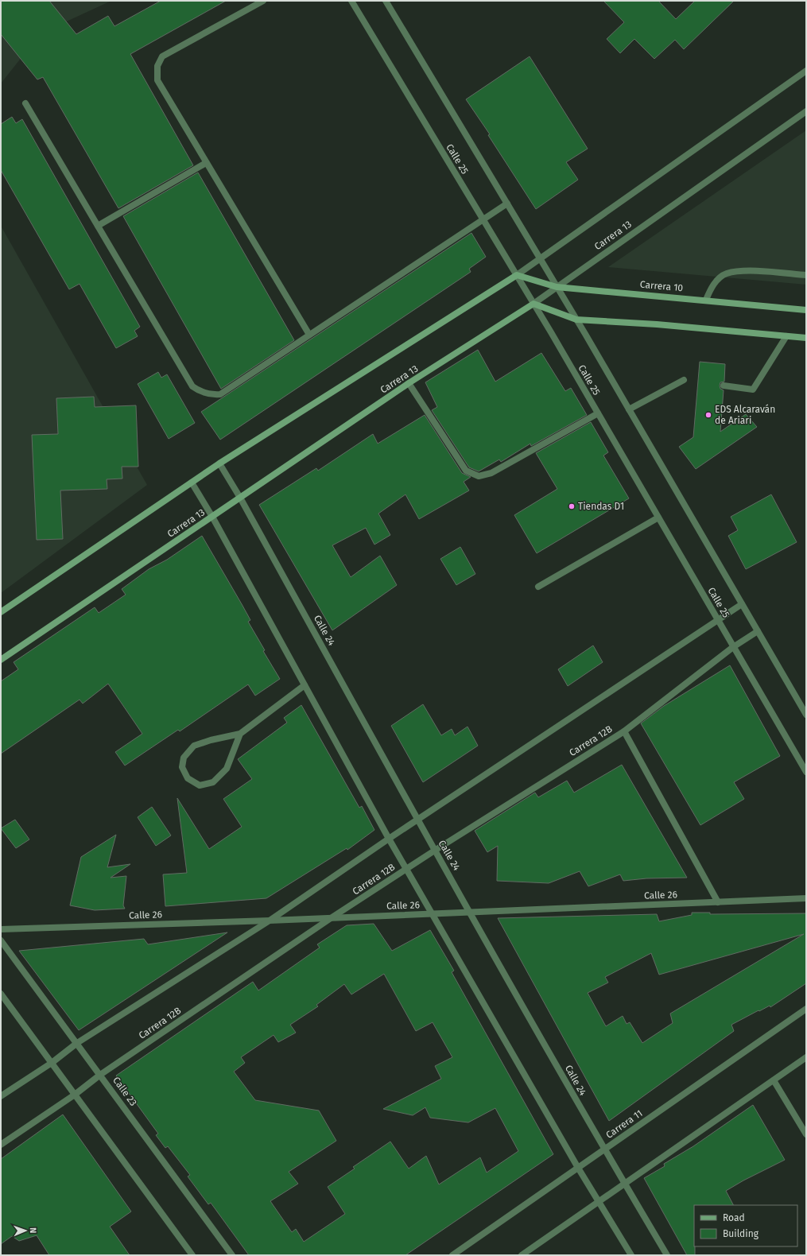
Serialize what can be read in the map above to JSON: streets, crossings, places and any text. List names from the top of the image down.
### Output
{
  "streets": {
    "main road": ["Carrera 13", "Carrera 10"],
    "street": [
      "Calle 25",
      "Calle 24",
      "Carrera 12B",
      "Calle 26",
      "Calle 23",
      "Carrera 11"
    ]
  },
  "crossings": [
    ["Calle 25", "Carrera 13"],
    ["Calle 25", "Carrera 10"],
    ["Calle 25", "Carrera 12B"],
    ["Carrera 13", "Carrera 10"],
    ["Carrera 13", "Calle 24"],
    ["Calle 24", "Carrera 12B"],
    ["Calle 24", "Calle 26"],
    ["Calle 24", "Carrera 11"],
    ["Carrera 12B", "Calle 26"],
    ["Carrera 12B", "Calle 23"]
  ],
  "places": ["EDS Alcaraván de Ariari", "Tiendas D1"],
  "legend": ["Road", "Building"],
  "north": "right"
}
